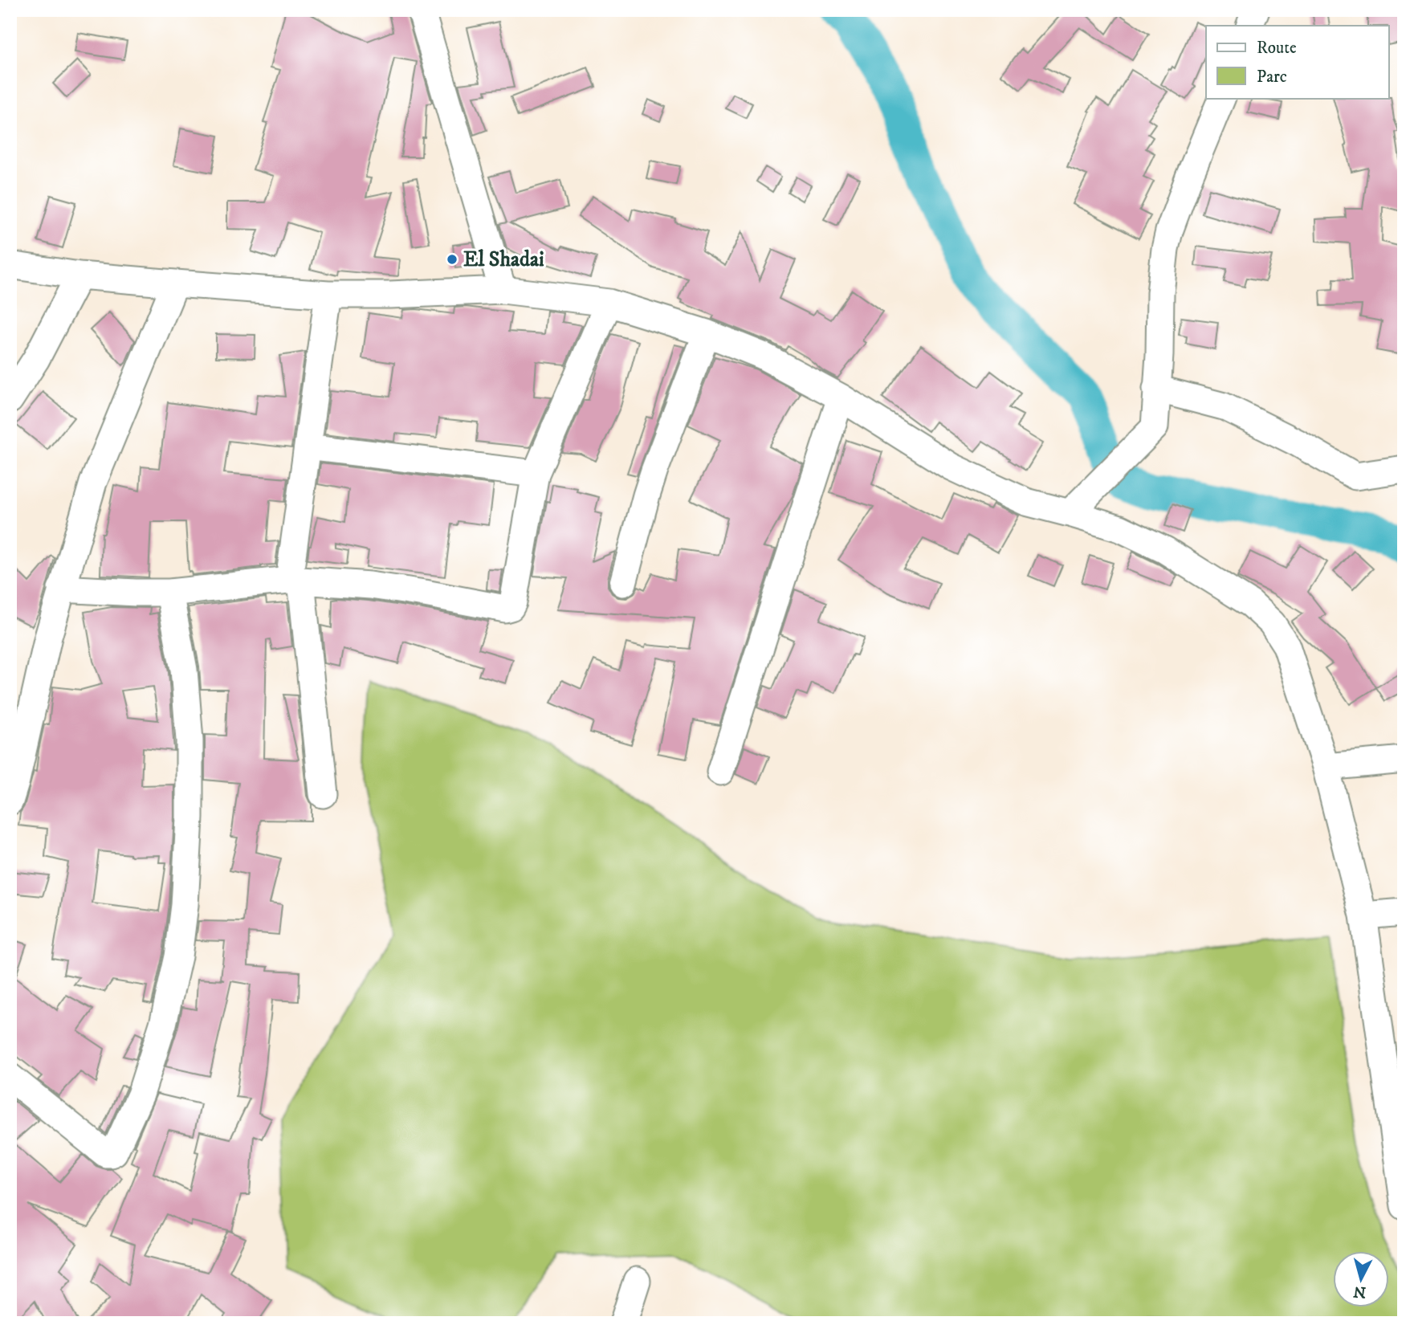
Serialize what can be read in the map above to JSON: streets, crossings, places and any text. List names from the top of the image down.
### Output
{
  "places": ["El Shadai"],
  "legend": ["Route", "Parc"],
  "north": "bottom"
}
